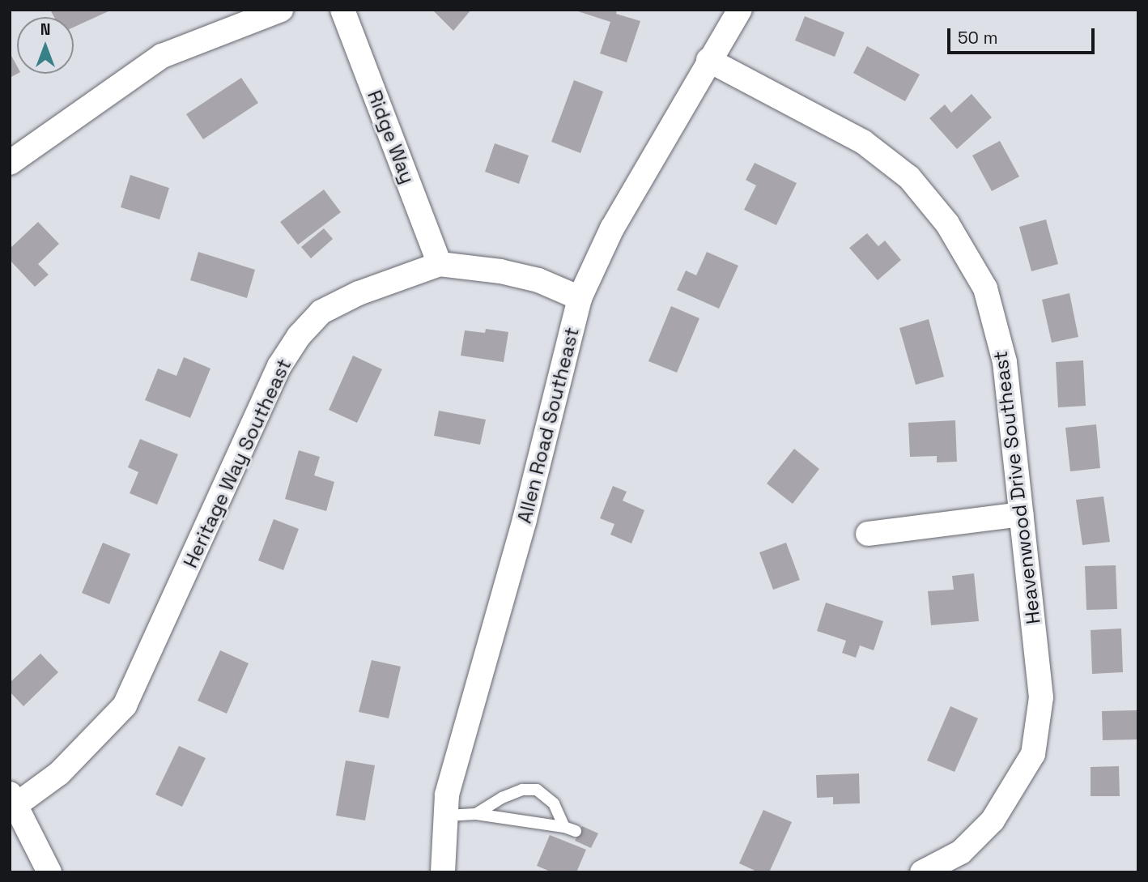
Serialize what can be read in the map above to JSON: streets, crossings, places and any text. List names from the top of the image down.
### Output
{
  "streets": {
    "street": [
      "Ridge Way",
      "Allen Road Southeast",
      "Heritage Way Southeast",
      "Heavenwood Drive Southeast"
    ]
  },
  "crossings": [
    ["Ridge Way", "Heritage Way Southeast"],
    ["Allen Road Southeast", "Heritage Way Southeast"],
    ["Allen Road Southeast", "Heavenwood Drive Southeast"]
  ],
  "scale_bar": "50 m",
  "north": "top"
}
